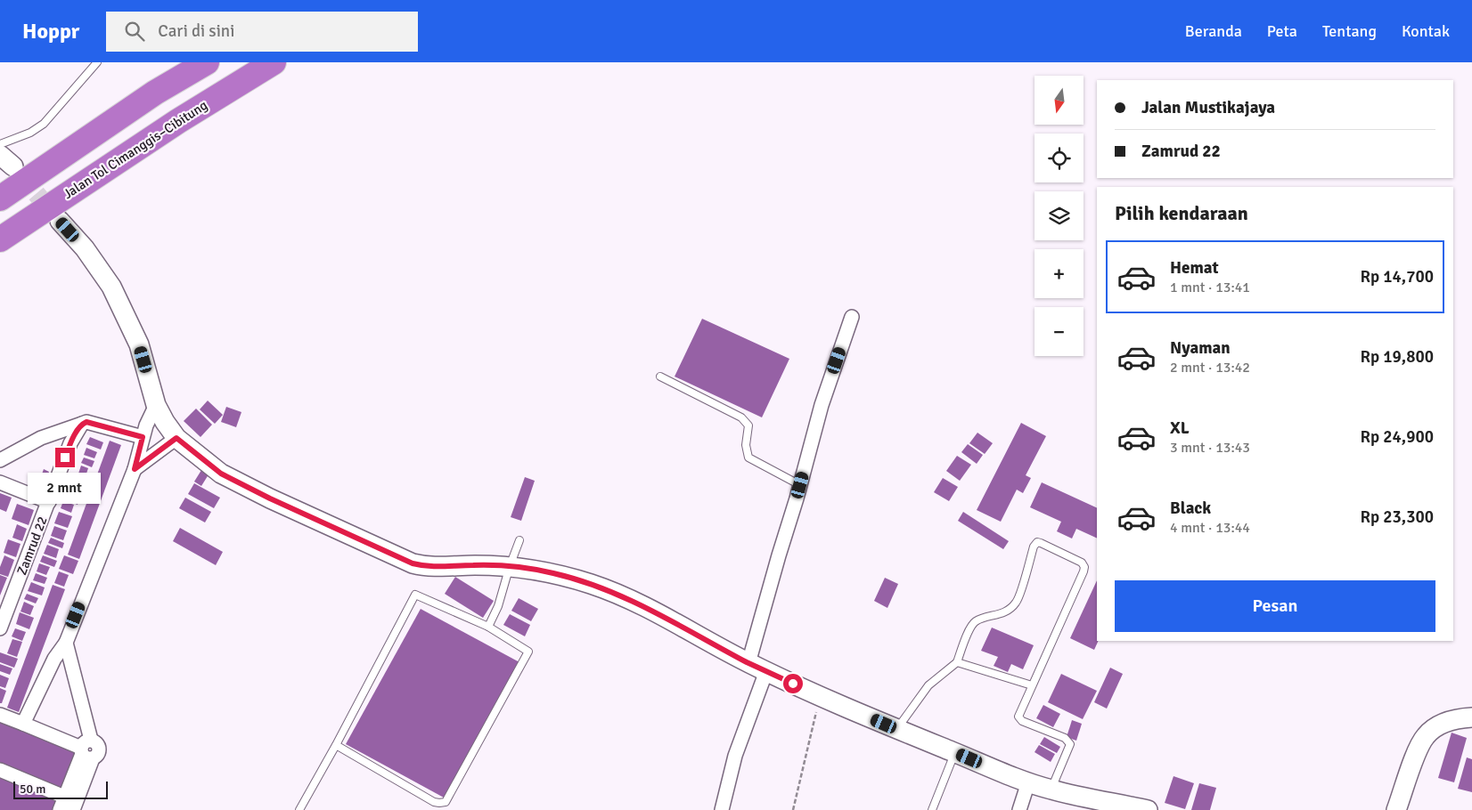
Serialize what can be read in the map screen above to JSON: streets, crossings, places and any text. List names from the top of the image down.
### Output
{
  "streets": {
    "highway": ["Jalan Tol Cimanggis–Cibitung"],
    "street": ["Zamrud 22"]
  },
  "scale_bar": "50 m",
  "north": "bottom",
  "page": {
    "header": "Hoppr",
    "search": "Cari di sini",
    "nav": [
      "Beranda",
      "Peta",
      "Tentang",
      "Kontak"
    ],
    "map_buttons": ["+", "−"],
    "banner": ["Jalan Mustikajaya", "Zamrud 22"],
    "heading": "Pilih kendaraan",
    "list": [
      {
        "name": "Hemat",
        "note": "1 mnt · 13:41",
        "value": "Rp 14,700"
      },
      {
        "name": "Nyaman",
        "note": "2 mnt · 13:42",
        "value": "Rp 19,800"
      },
      {
        "name": "XL",
        "note": "3 mnt · 13:43",
        "value": "Rp 24,900"
      },
      {
        "name": "Black",
        "note": "4 mnt · 13:44",
        "value": "Rp 23,300"
      }
    ],
    "bubble": "2 mnt",
    "buttons": "Pesan",
    "scale": "50 m"
  }
}
